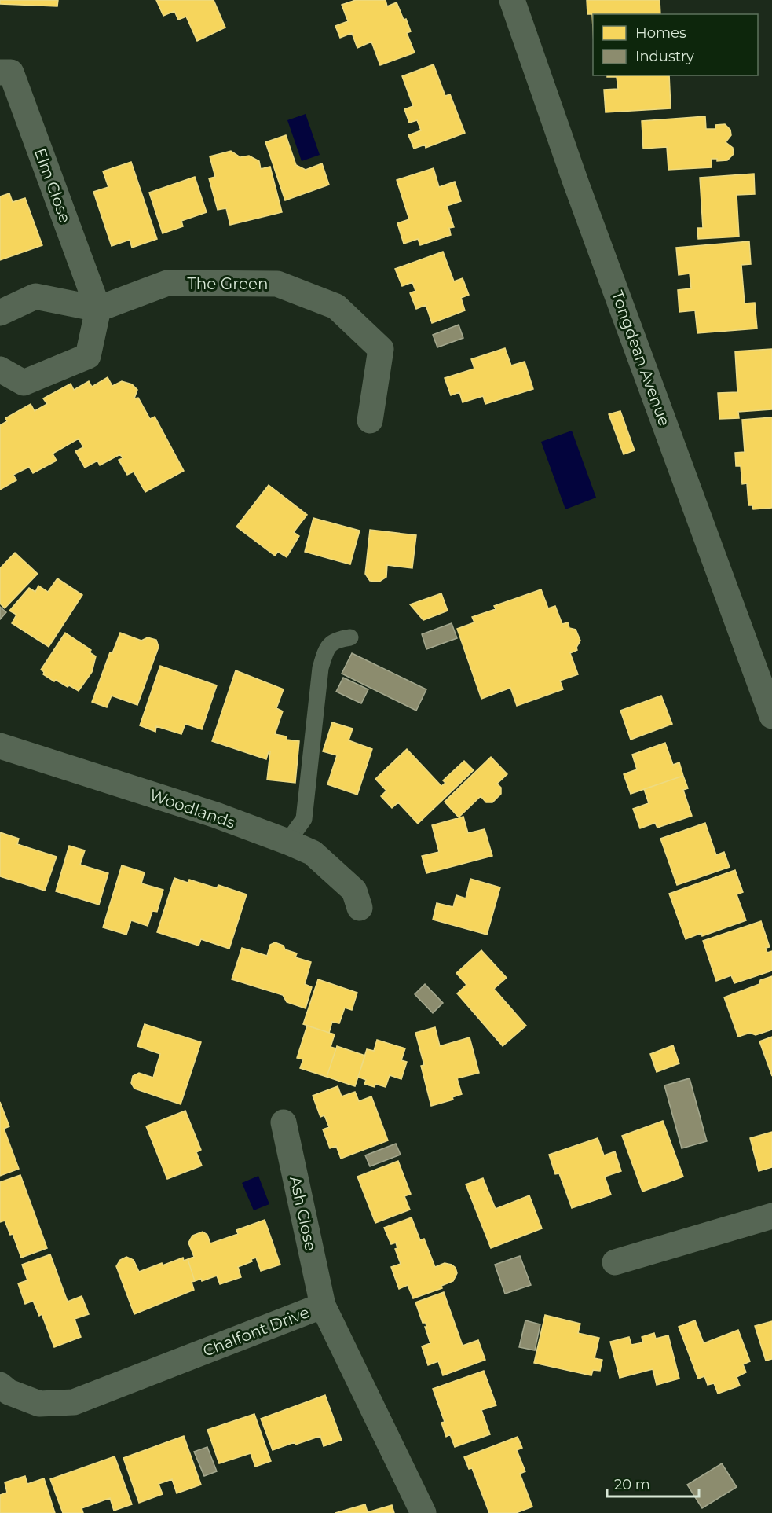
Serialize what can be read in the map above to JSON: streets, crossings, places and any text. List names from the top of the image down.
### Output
{
  "streets": {
    "street": [
      "Elm Close",
      "The Green",
      "Tongdean Avenue",
      "Woodlands",
      "Ash Close",
      "Chalfont Drive"
    ]
  },
  "crossings": [
    ["Elm Close", "The Green"],
    ["Ash Close", "Chalfont Drive"]
  ],
  "legend": ["Homes", "Industry"],
  "scale_bar": "20 m"
}
